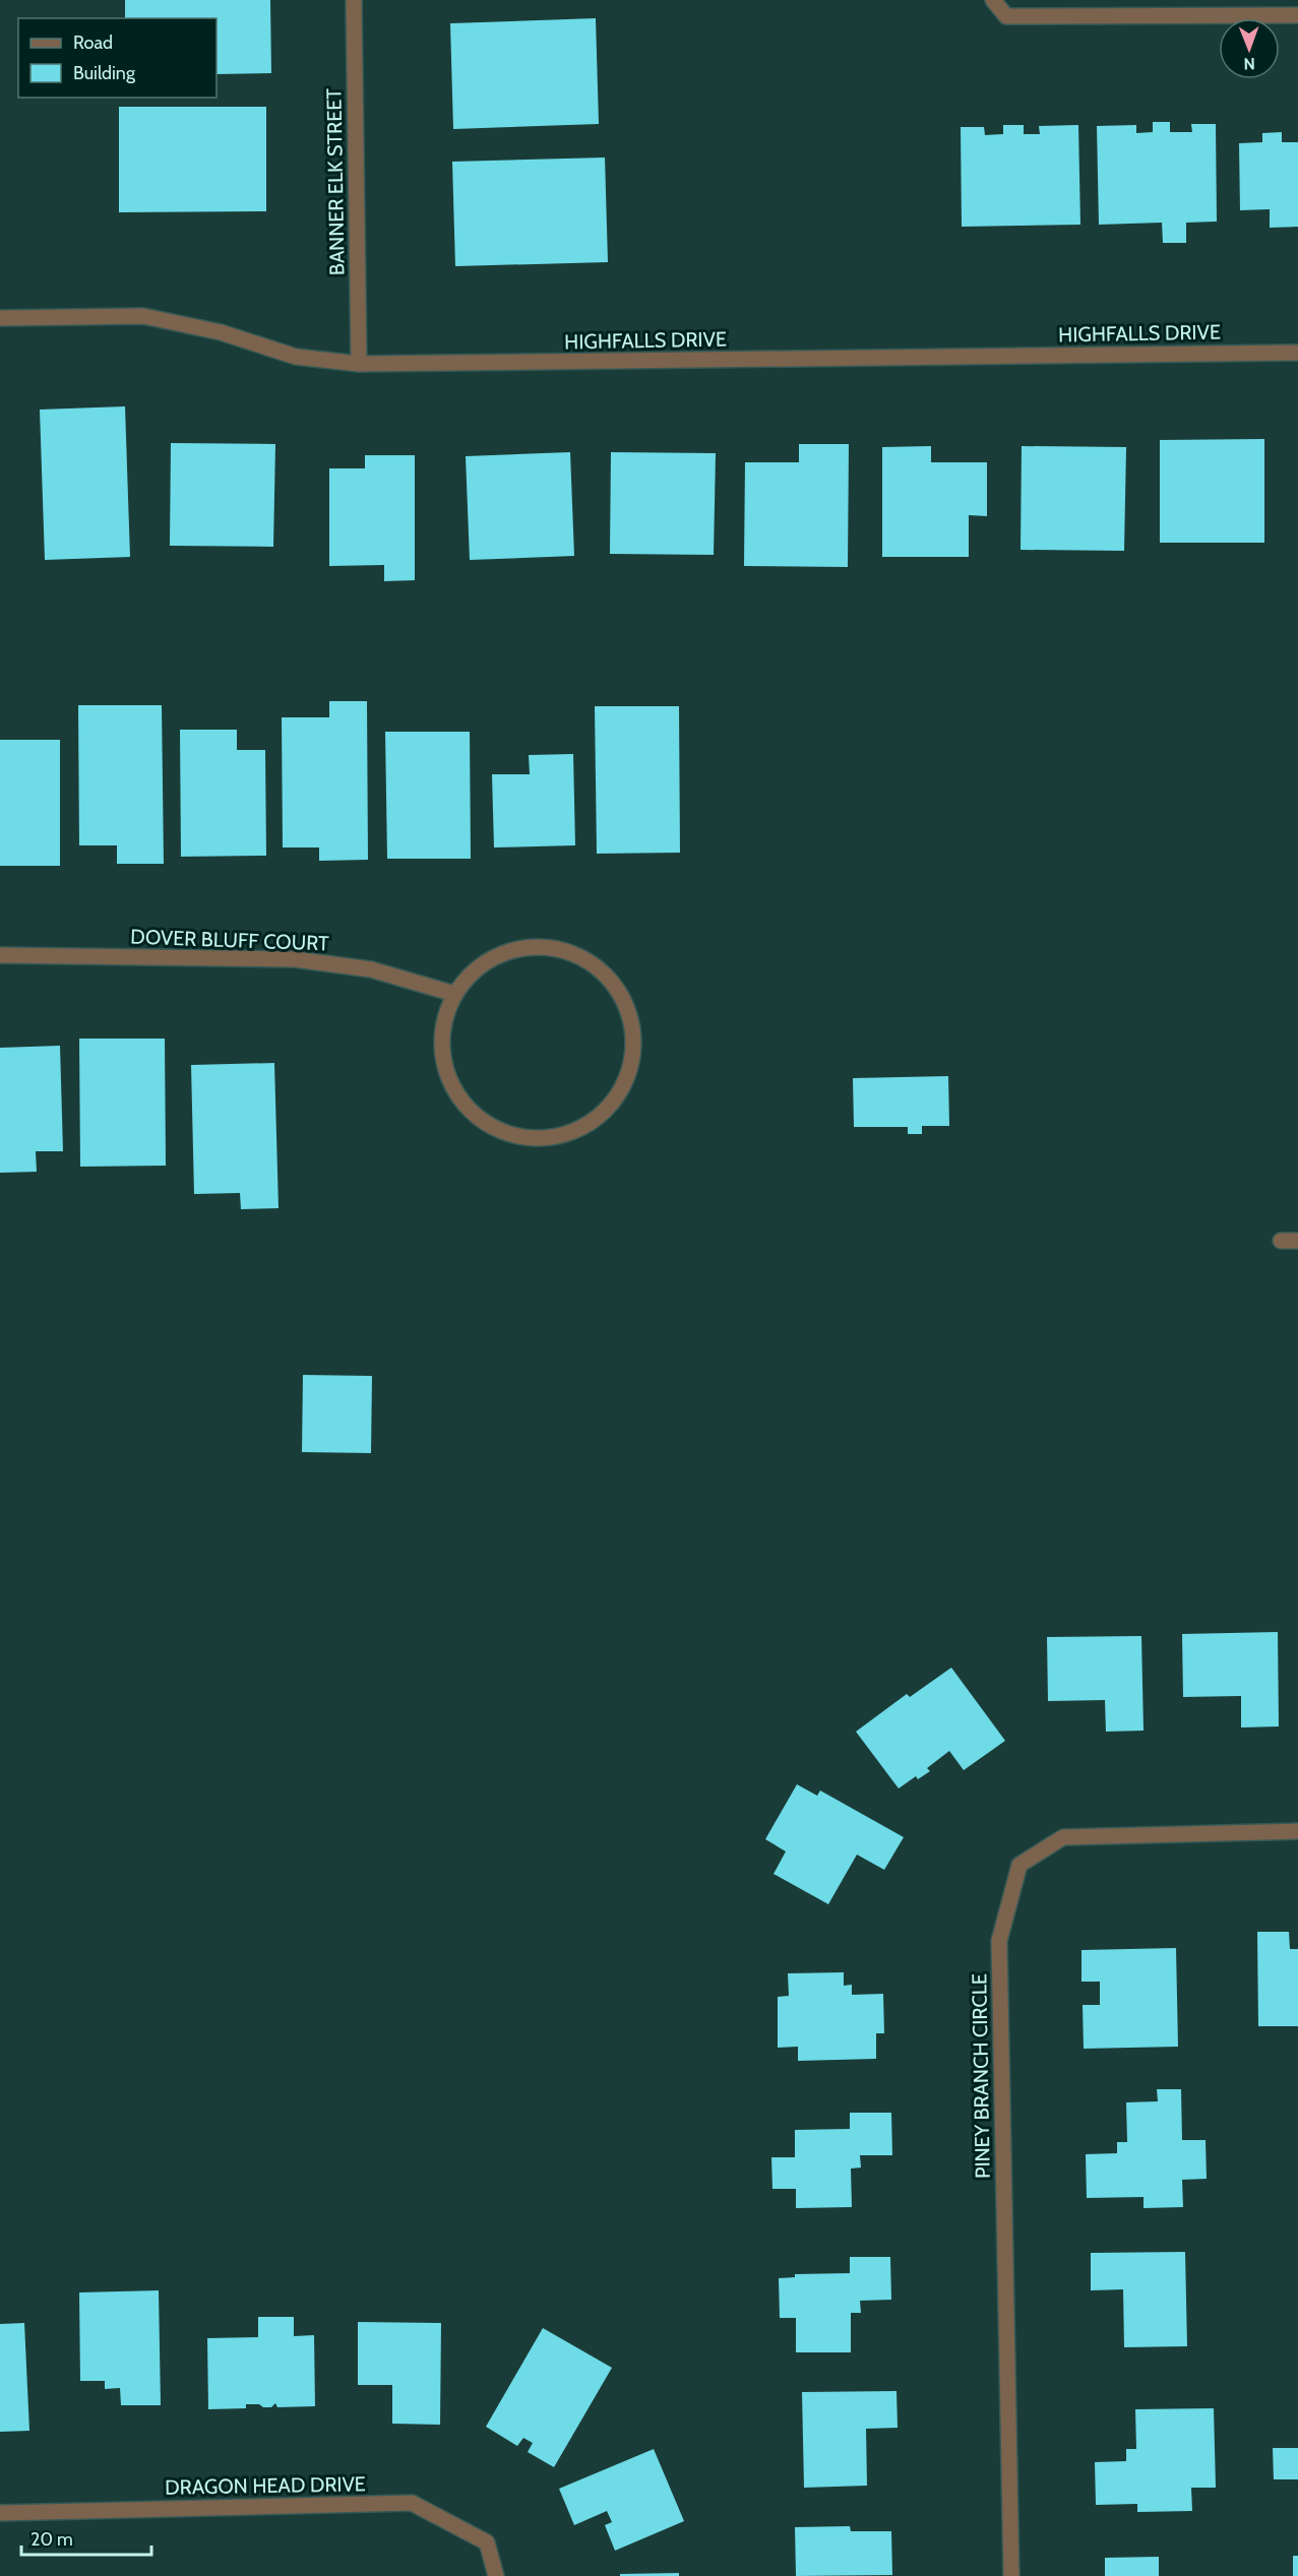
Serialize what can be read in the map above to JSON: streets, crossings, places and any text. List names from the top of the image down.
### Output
{
  "streets": {
    "street": [
      "BANNER ELK STREET",
      "HIGHFALLS DRIVE",
      "DOVER BLUFF COURT",
      "PINEY BRANCH CIRCLE",
      "DRAGON HEAD DRIVE"
    ]
  },
  "crossings": [
    ["BANNER ELK STREET", "HIGHFALLS DRIVE"]
  ],
  "legend": ["Road", "Building"],
  "scale_bar": "20 m",
  "north": "bottom"
}
